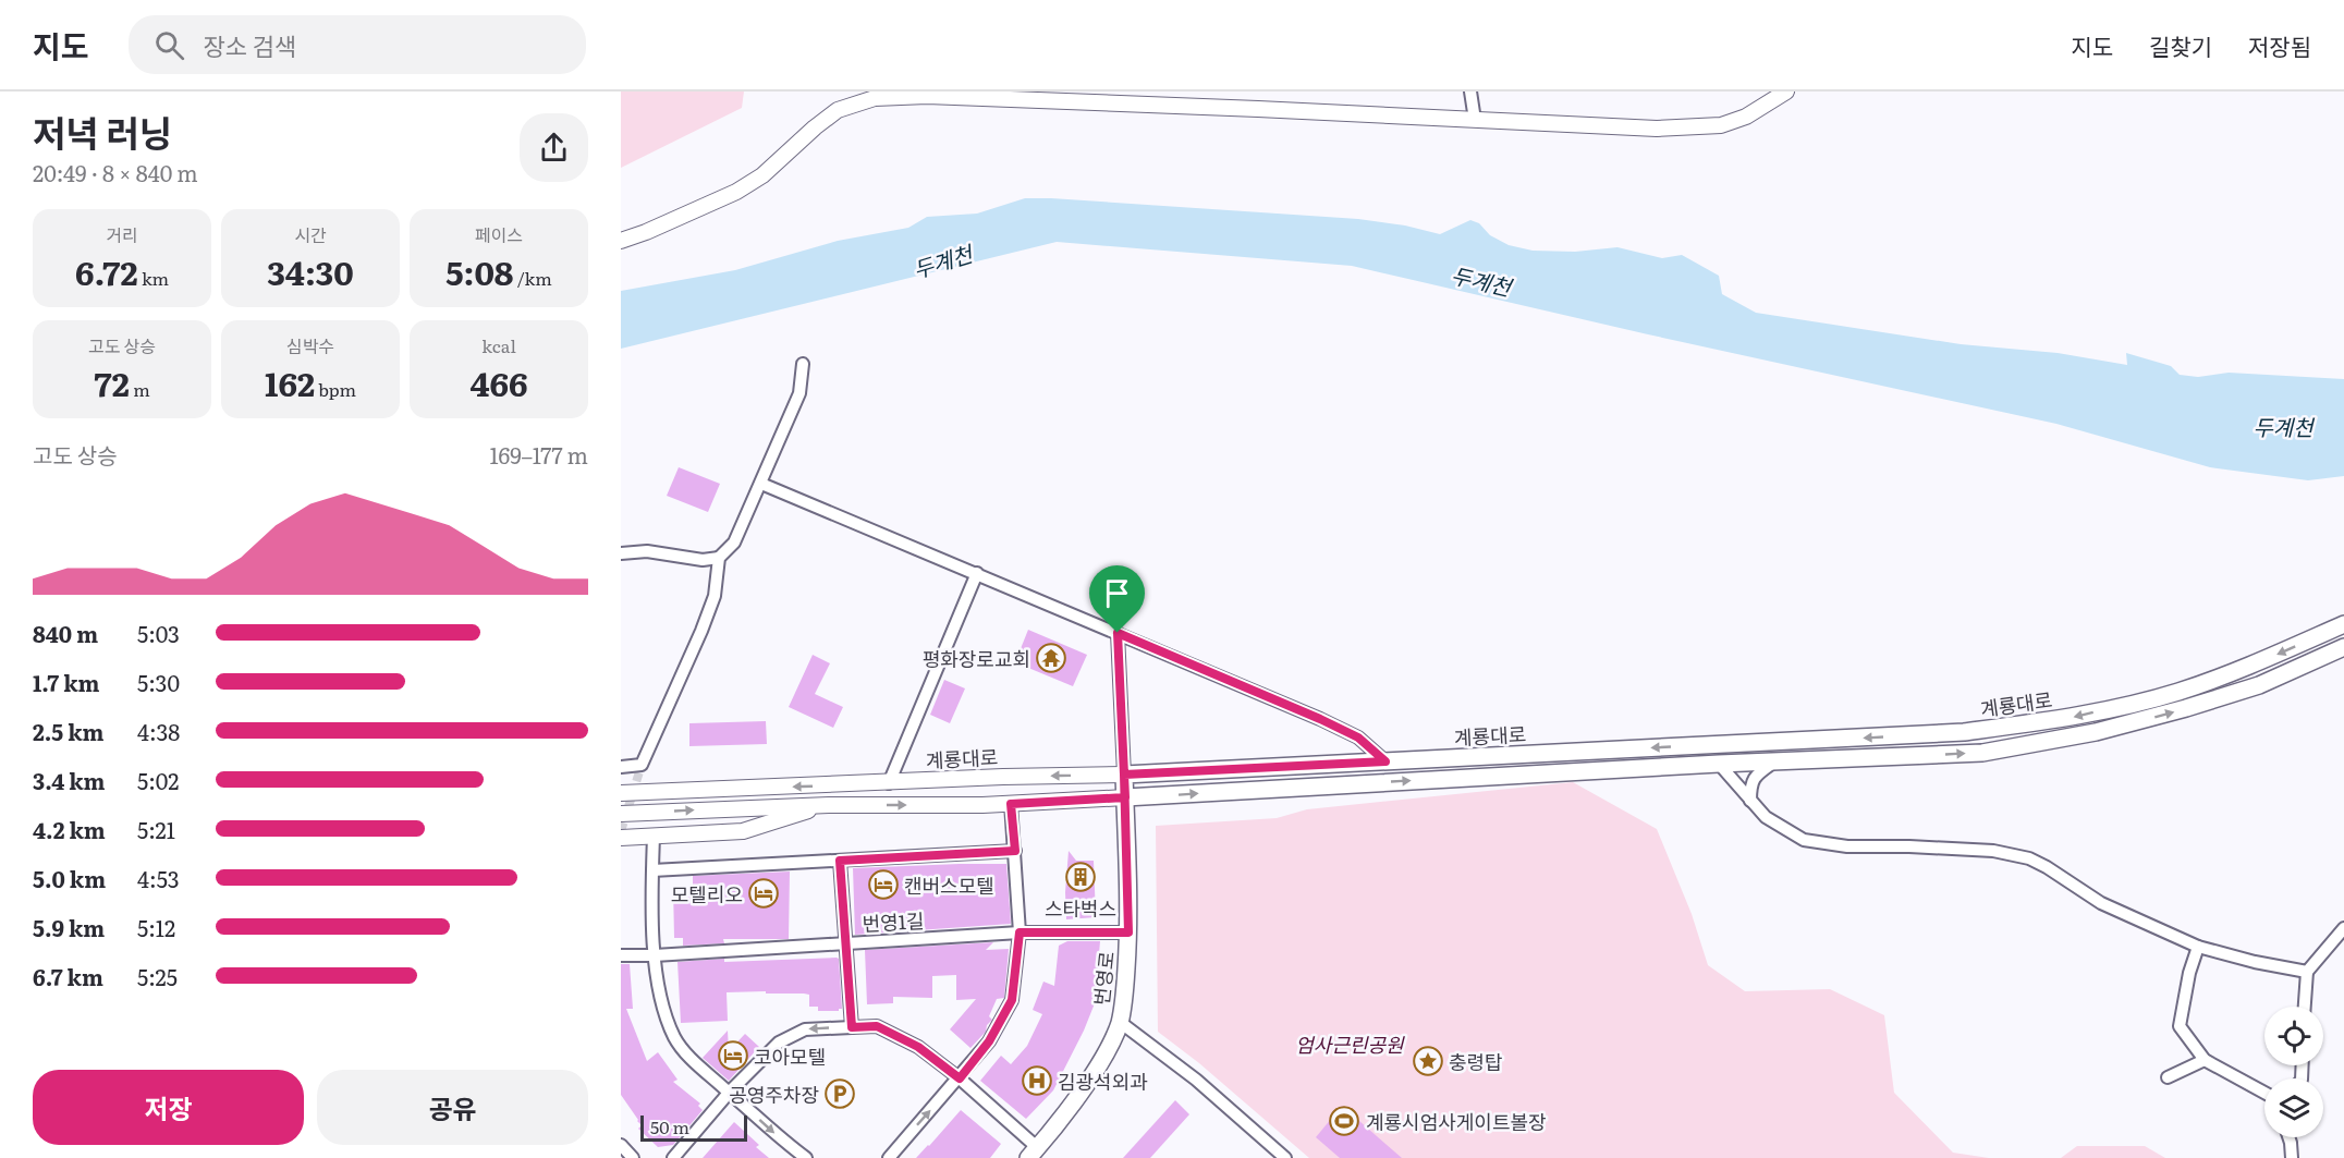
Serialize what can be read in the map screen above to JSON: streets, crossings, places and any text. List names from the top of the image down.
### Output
{
  "streets": {
    "main road": ["계룡대로", "번영로"],
    "street": ["번영1길"]
  },
  "crossings": [
    ["계룡대로", "번영로"],
    ["번영1길", "번영로"]
  ],
  "water": ["두계천"],
  "parks": ["엄사근린공원"],
  "places": {
    "temple": ["평화장로교회"],
    "building": ["스타벅스"],
    "hotel": ["캔버스모텔", "모텔리오", "코아모텔"],
    "place": ["충령탑"],
    "hospital": ["김광석외과"],
    "parking": ["공영주차장"],
    "sports": ["계룡시엄사게이트볼장"]
  },
  "scale_bar": "50 m",
  "page": {
    "header": "지도",
    "search": "장소 검색",
    "nav": ["지도", "길찾기", "저장됨"],
    "heading": ["저녁 러닝", "20:49 · 8 × 840 m"],
    "stats": [
      ["거리", "6.72 km"],
      ["시간", "34:30"],
      ["페이스", "5:08 /km"],
      ["고도 상승", "72 m"],
      ["심박수", "162 bpm"],
      ["kcal", "466"]
    ],
    "chart": ["고도 상승", "169–177 m"],
    "list": [
      {
        "name": "840 m",
        "note": "5:03"
      },
      {
        "name": "1.7 km",
        "note": "5:30"
      },
      {
        "name": "2.5 km",
        "note": "4:38"
      },
      {
        "name": "3.4 km",
        "note": "5:02"
      },
      {
        "name": "4.2 km",
        "note": "5:21"
      },
      {
        "name": "5.0 km",
        "note": "4:53"
      },
      {
        "name": "5.9 km",
        "note": "5:12"
      },
      {
        "name": "6.7 km",
        "note": "5:25"
      }
    ],
    "buttons": ["저장", "공유"],
    "scale": "50 m"
  }
}
